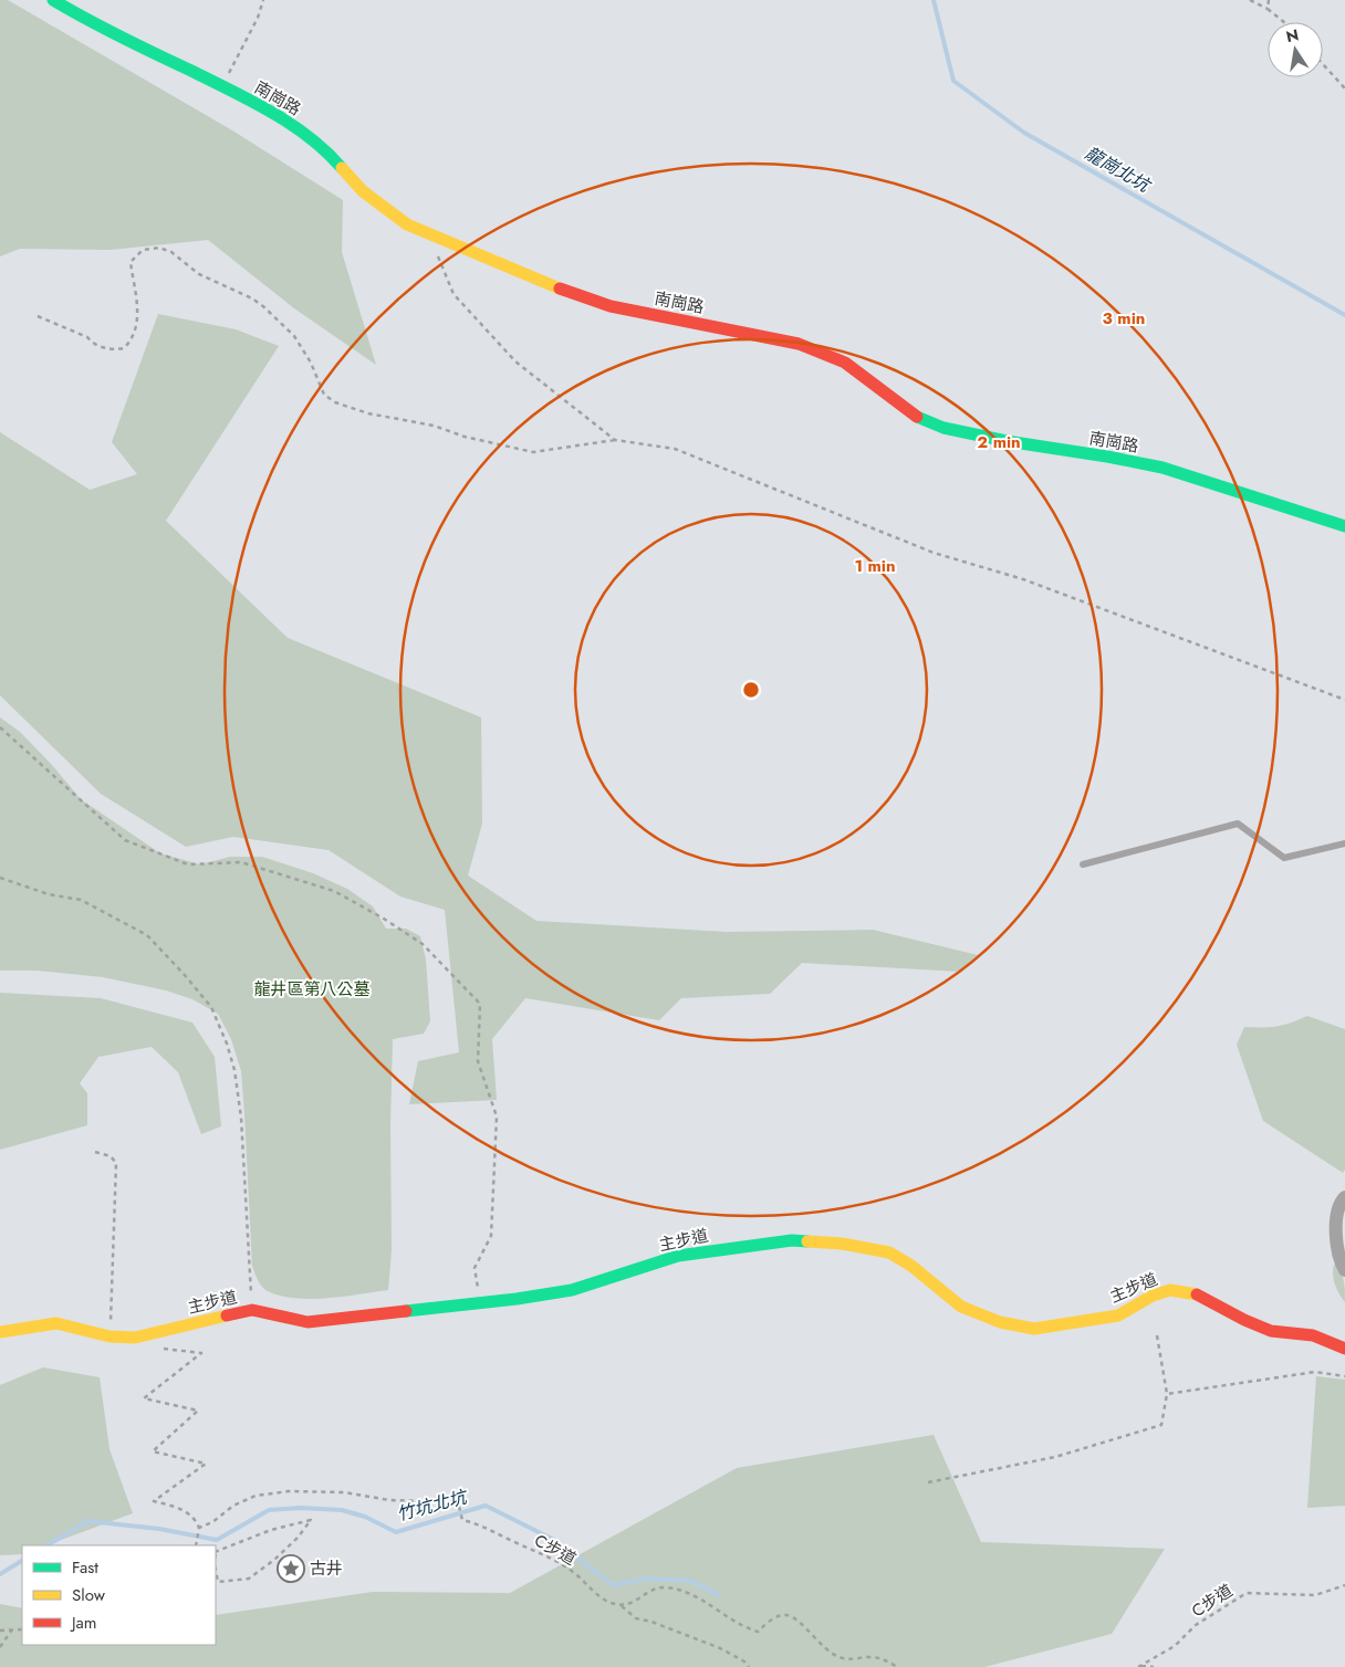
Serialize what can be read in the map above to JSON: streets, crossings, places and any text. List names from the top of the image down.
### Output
{
  "streets": {
    "street": ["南崗路", "主步道"],
    "path": ["C步道"]
  },
  "water": ["龍崗北坑", "竹坑北坑"],
  "parks": ["龍井區第八公墓"],
  "places": {
    "place": ["古井"]
  },
  "legend": ["Fast", "Slow", "Jam"],
  "north": "top",
  "rings": ["3 min", "2 min", "1 min"]
}
